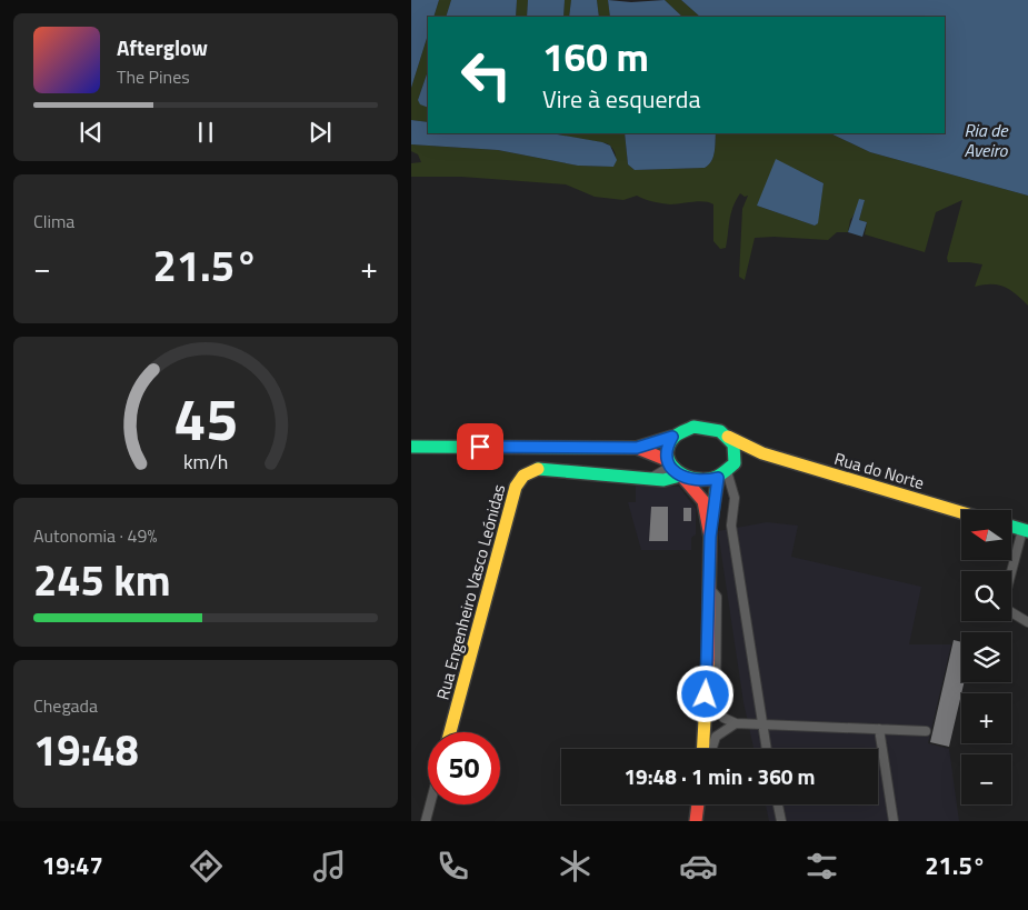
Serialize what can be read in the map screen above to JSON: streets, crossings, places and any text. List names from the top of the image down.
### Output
{
  "streets": {
    "main road": ["Rua do Norte", "Rua Engenheiro Vasco Leónidas"]
  },
  "crossings": [
    ["Rua do Norte", "Rua Engenheiro Vasco Leónidas"]
  ],
  "water": ["Ria de Aveiro"],
  "north": "left",
  "page": {
    "turn": ["160 m", "Vire à esquerda"],
    "song": ["Afterglow", "The Pines"],
    "tile": [
      "Clima",
      ["Autonomia · 49%", "245 km"],
      ["Chegada", "19:48"]
    ],
    "heat": ["−", "21.5°", "+"],
    "map_buttons": ["+", "−"],
    "limit": "50",
    "trip": "19:48 · 1 min · 360 m",
    "tabs": ["19:47", "21.5°"],
    "gauge": ["45", "km/h"]
  }
}
